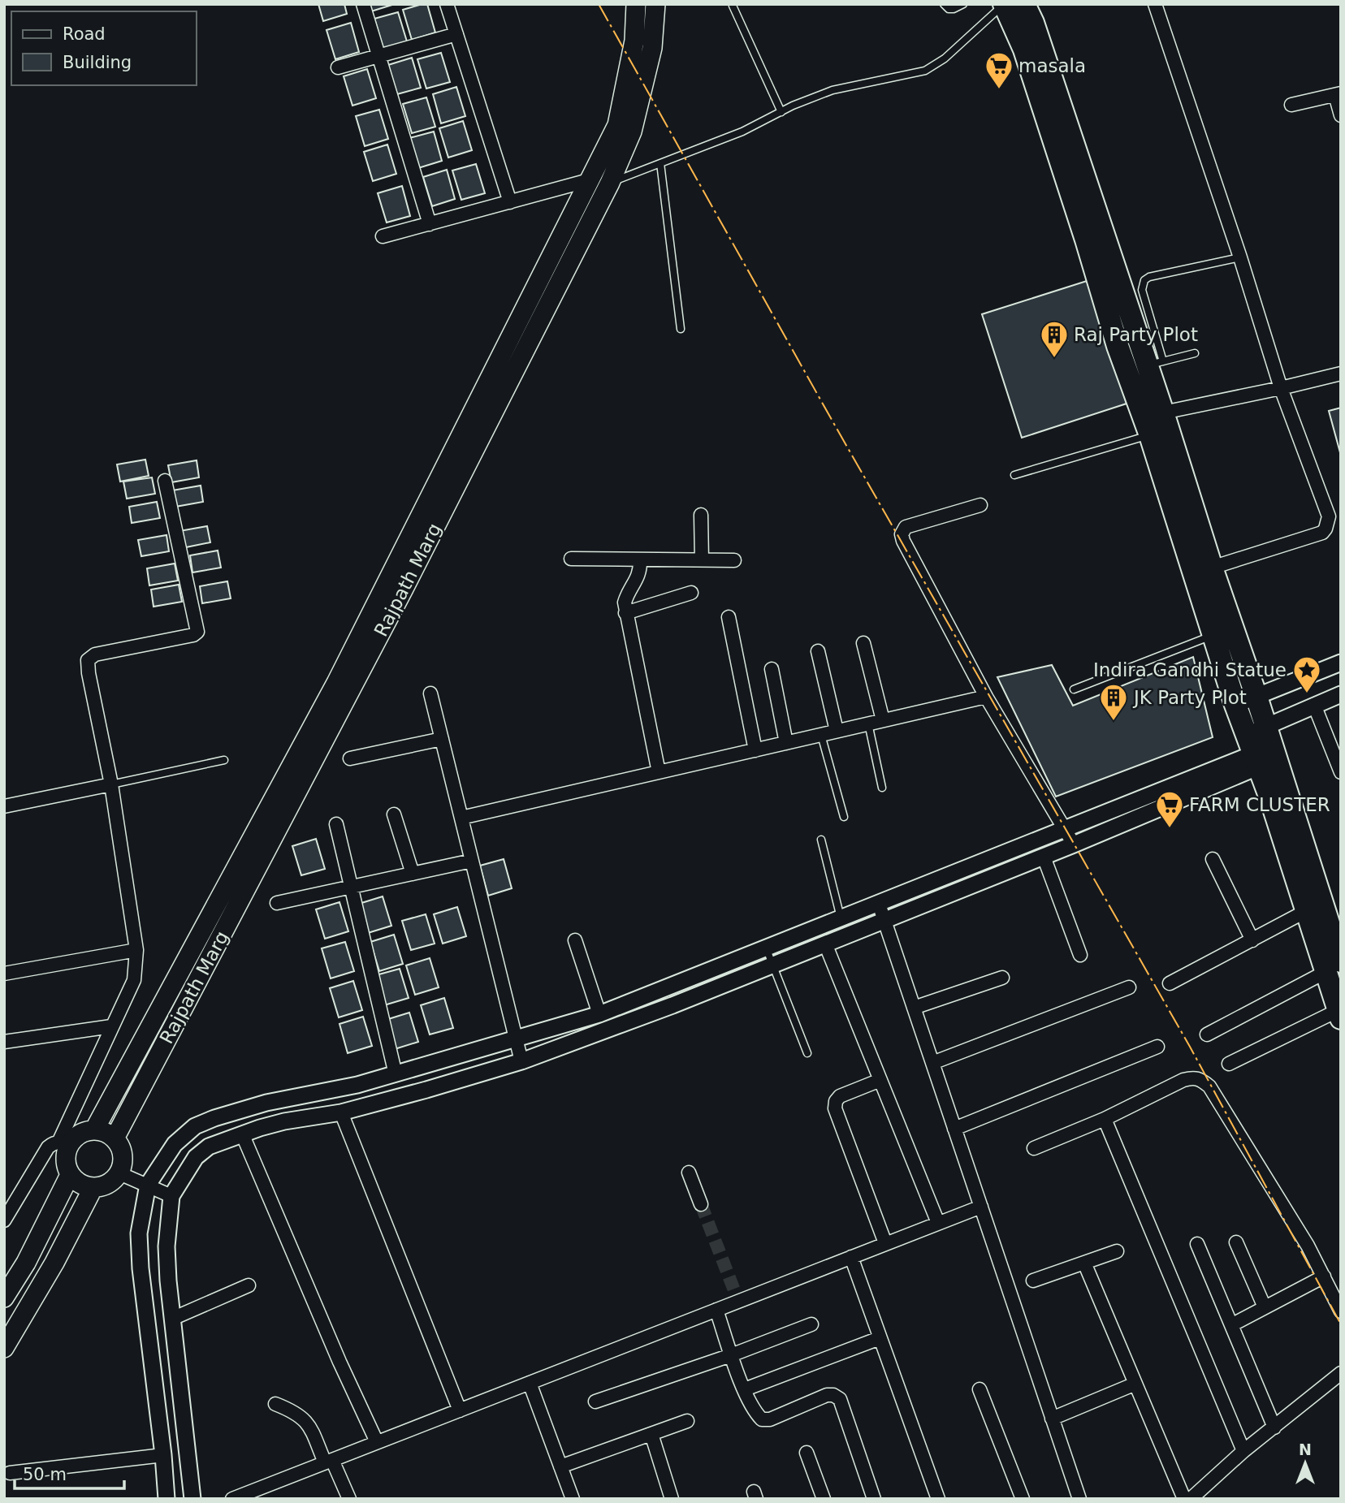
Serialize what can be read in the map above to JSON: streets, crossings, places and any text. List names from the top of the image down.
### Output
{
  "streets": {
    "main road": ["Rajpath Marg"]
  },
  "places": {
    "supermarket": ["masala", "FARM CLUSTER"],
    "building": ["Raj Party Plot", "JK Party Plot"],
    "place": ["Indira Gandhi Statue"]
  },
  "legend": ["Road", "Building"],
  "scale_bar": "50 m",
  "north": "top"
}
